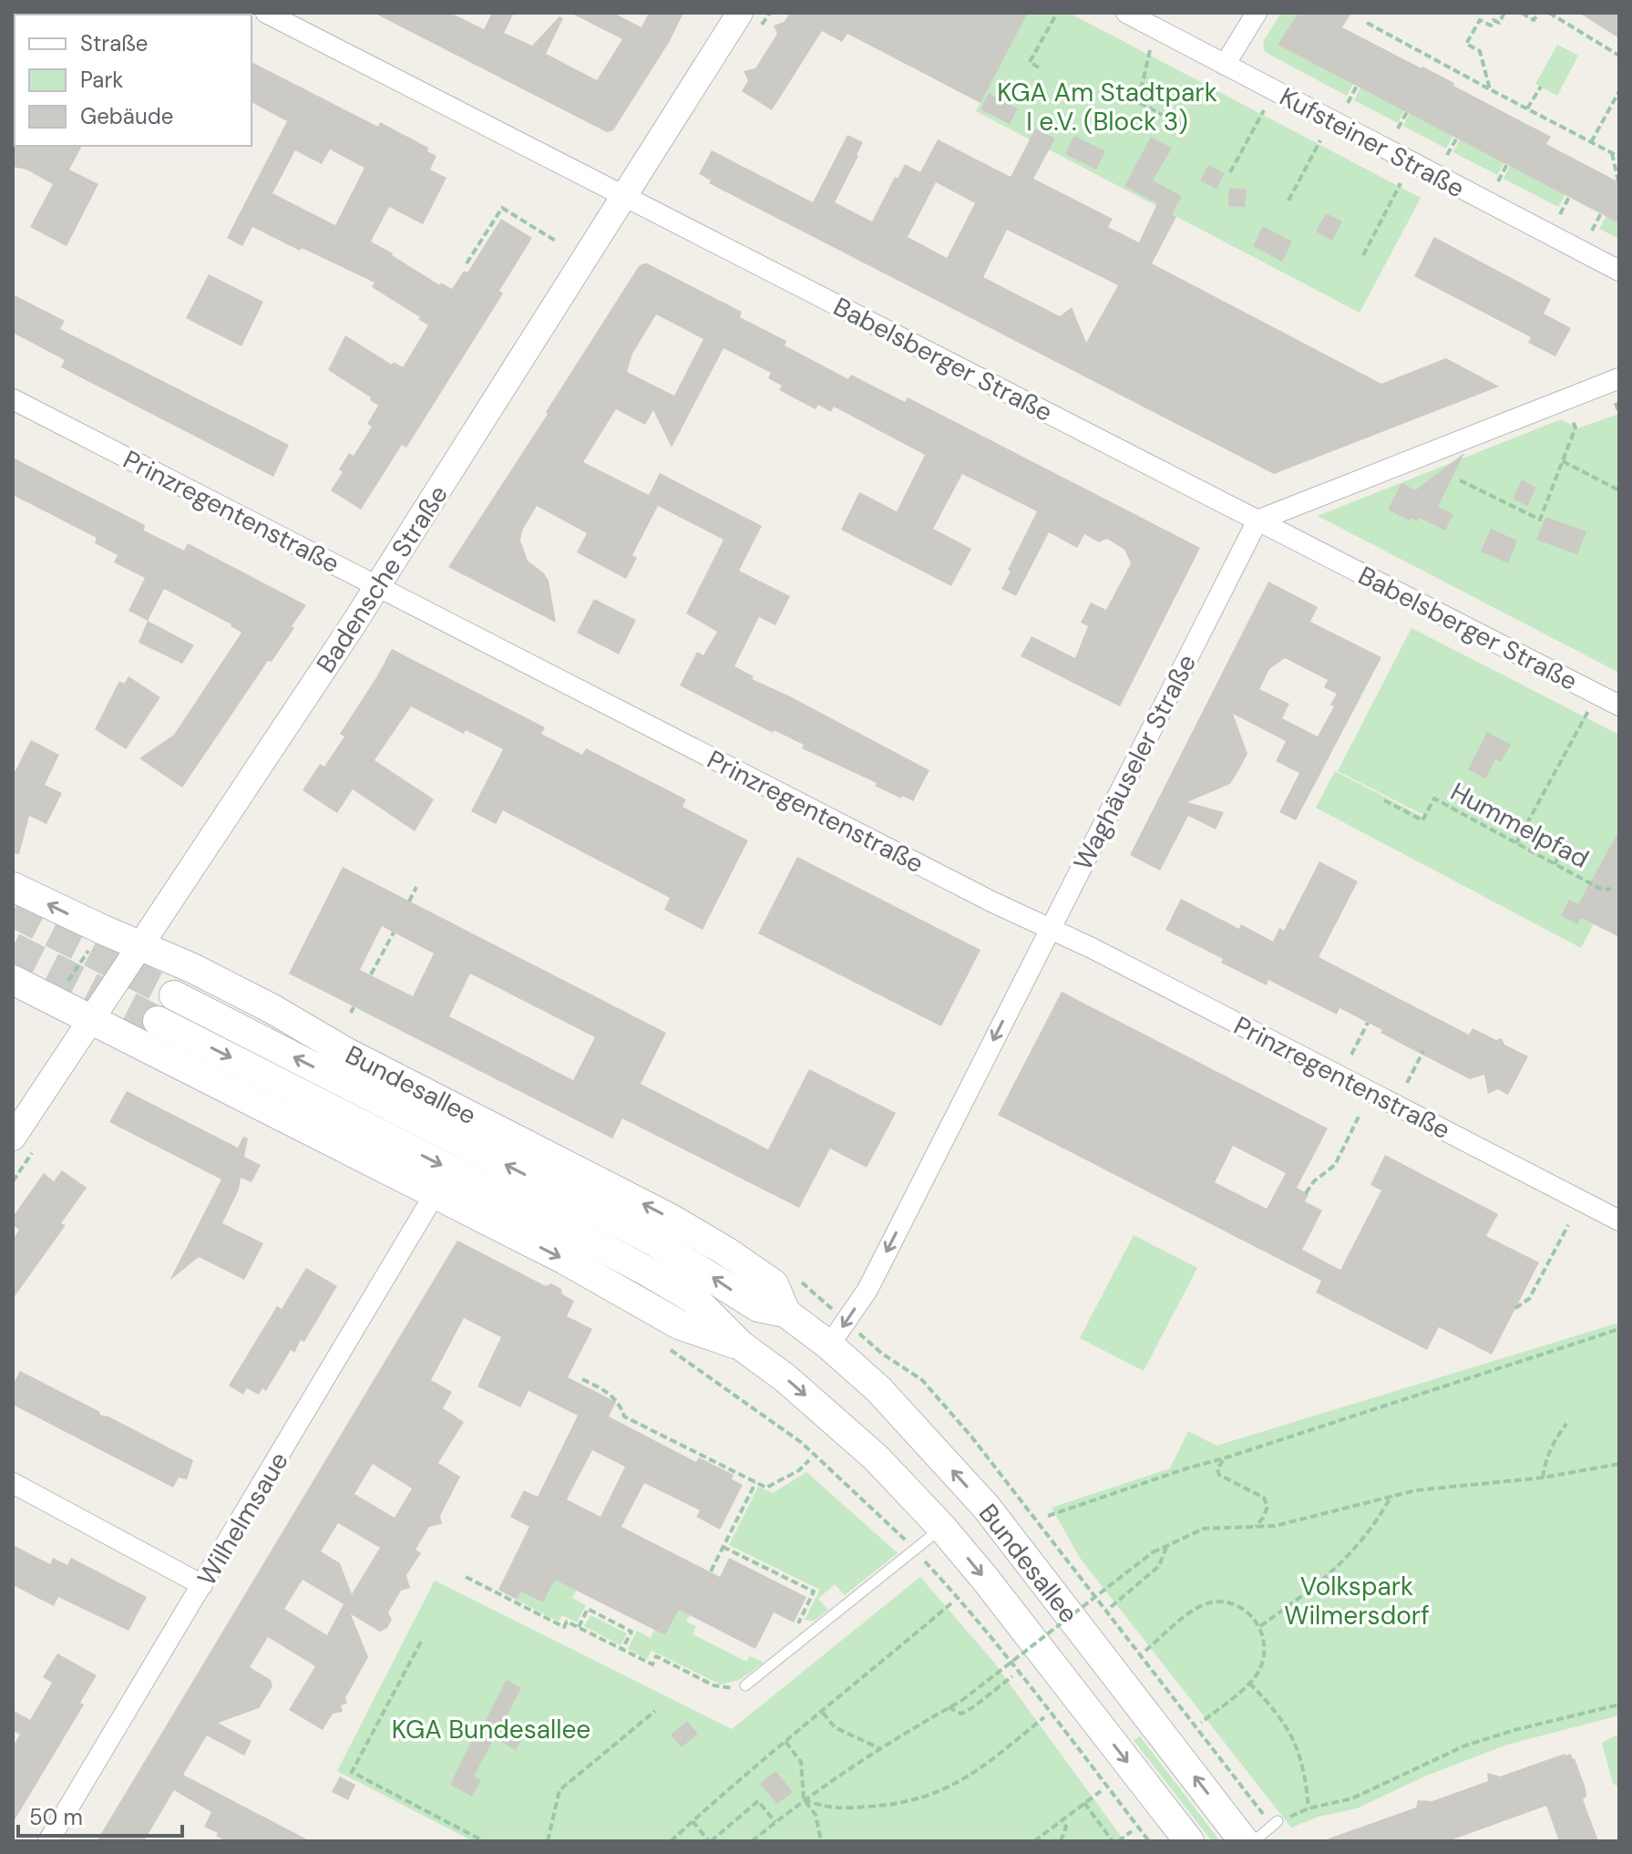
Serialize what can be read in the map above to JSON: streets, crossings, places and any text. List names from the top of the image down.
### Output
{
  "streets": {
    "main road": ["Bundesallee"],
    "street": [
      "Kufsteiner Straße",
      "Babelsberger Straße",
      "Prinzregentenstraße",
      "Badensche Straße",
      "Waghäuseler Straße",
      "Wilhelmsaue"
    ],
    "path": ["Hummelpfad"]
  },
  "crossings": [
    ["Babelsberger Straße", "Badensche Straße"],
    ["Babelsberger Straße", "Waghäuseler Straße"],
    ["Prinzregentenstraße", "Badensche Straße"],
    ["Prinzregentenstraße", "Waghäuseler Straße"],
    ["Badensche Straße", "Bundesallee"],
    ["Waghäuseler Straße", "Bundesallee"],
    ["Bundesallee", "Wilhelmsaue"]
  ],
  "one_way": ["Waghäuseler Straße"],
  "parks": ["KGA Am Stadtpark I e.V. (Block 3)", "Volkspark Wilmersdorf", "KGA Bundesallee"],
  "legend": ["Straße", "Park", "Gebäude"],
  "scale_bar": "50 m"
}
